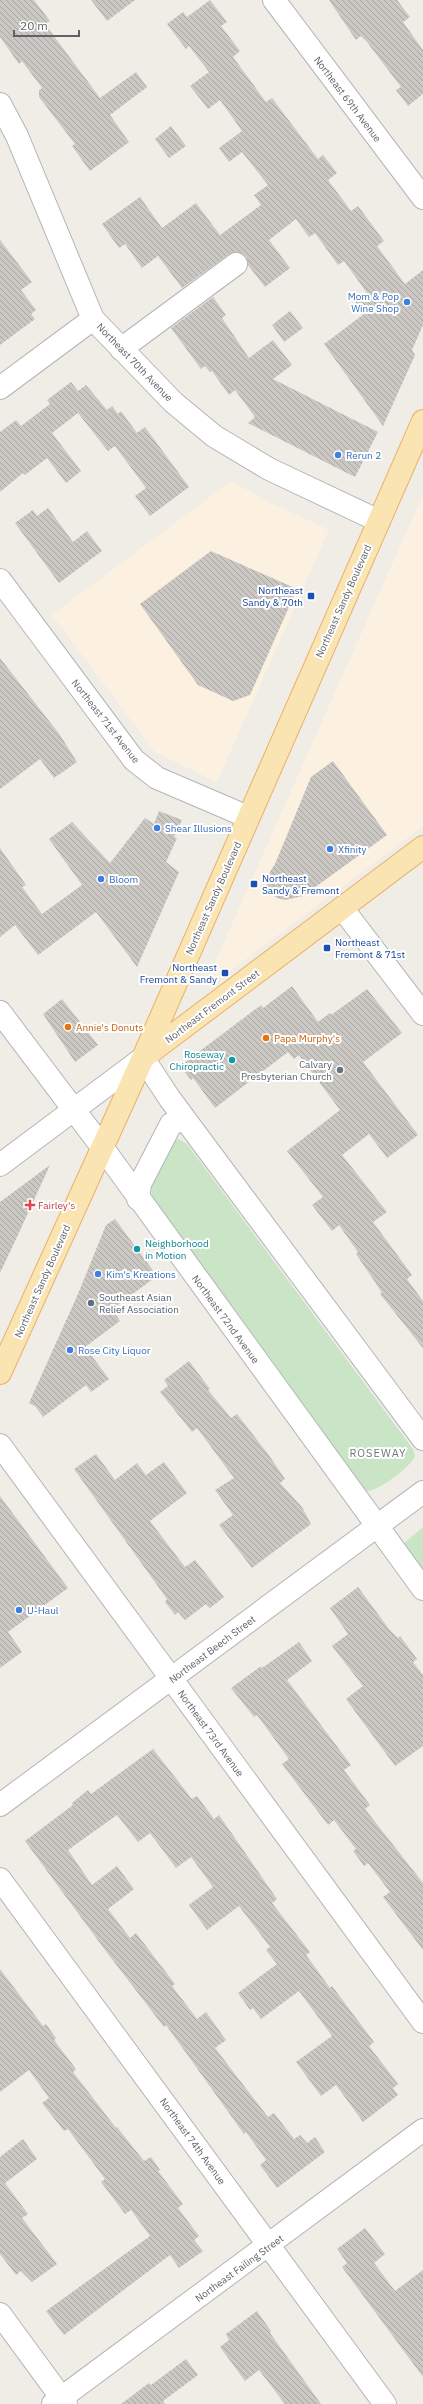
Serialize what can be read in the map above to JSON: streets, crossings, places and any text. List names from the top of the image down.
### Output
{
  "streets": {
    "main road": ["Northeast Sandy Boulevard", "Northeast Fremont Street"],
    "street": [
      "Northeast 69th Avenue",
      "Northeast 70th Avenue",
      "Northeast 71st Avenue",
      "Northeast 72nd Avenue",
      "Northeast Beech Street",
      "Northeast 73rd Avenue",
      "Northeast 74th Avenue",
      "Northeast Failing Street"
    ]
  },
  "crossings": [
    ["Northeast 70th Avenue", "Northeast Sandy Boulevard"],
    ["Northeast Sandy Boulevard", "Northeast 71st Avenue"],
    ["Northeast Sandy Boulevard", "Northeast Fremont Street"],
    ["Northeast Sandy Boulevard", "Northeast 72nd Avenue"],
    ["Northeast Fremont Street", "Northeast 72nd Avenue"],
    ["Northeast 72nd Avenue", "Northeast Beech Street"],
    ["Northeast Beech Street", "Northeast 73rd Avenue"],
    ["Northeast 74th Avenue", "Northeast Failing Street"]
  ],
  "districts": ["ROSEWAY"],
  "places": {
    "other": [
      "Mom & Pop Wine Shop",
      "Rerun 2",
      "Shear Illusions",
      "Xfinity",
      "Bloom",
      "Annie's Donuts",
      "Papa Murphy's",
      "Roseway Chiropractic",
      "Calvary Presbyterian Church",
      "Neighborhood in Motion",
      "Kim's Kreations",
      "Southeast Asian Relief Association",
      "Rose City Liquor",
      "U-Haul"
    ],
    "transit": [
      "Northeast Sandy & 70th",
      "Northeast Sandy & Fremont",
      "Northeast Fremont & 71st",
      "Northeast Fremont & Sandy"
    ],
    "health": ["Fairley's"]
  },
  "scale_bar": "20 m"
}
